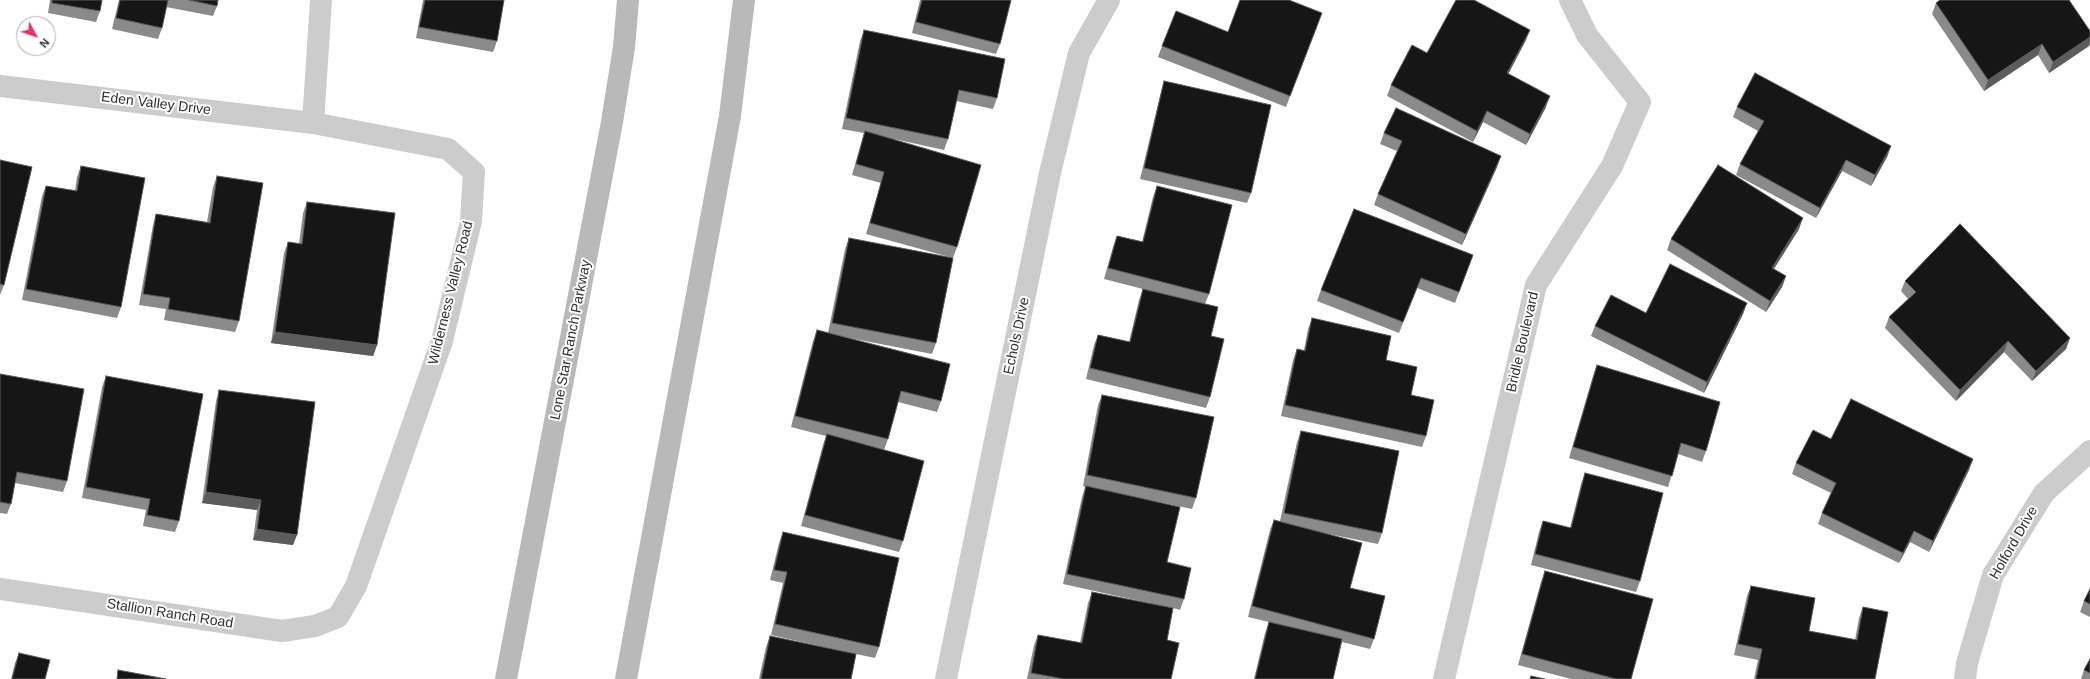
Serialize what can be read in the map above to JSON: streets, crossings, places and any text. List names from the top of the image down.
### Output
{
  "streets": {
    "main road": ["Lone Star Ranch Parkway"],
    "street": [
      "Eden Valley Drive",
      "Wilderness Valley Road",
      "Echols Drive",
      "Bridle Boulevard",
      "Holford Drive",
      "Stallion Ranch Road"
    ]
  },
  "crossings": [
    ["Eden Valley Drive", "Wilderness Valley Road"],
    ["Wilderness Valley Road", "Stallion Ranch Road"]
  ],
  "north": "bottom right"
}
